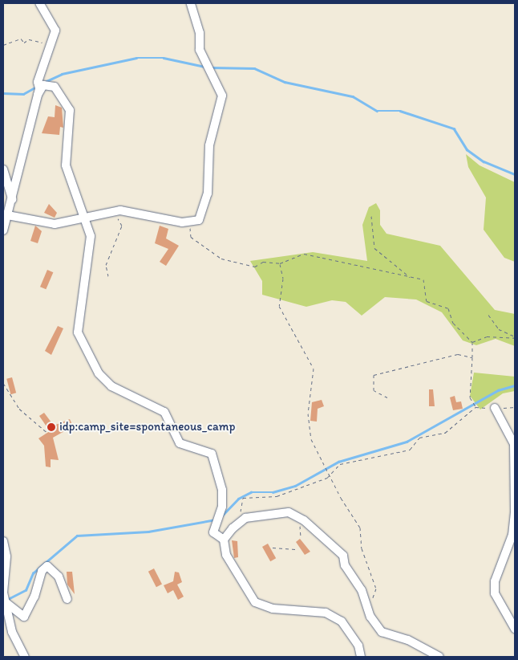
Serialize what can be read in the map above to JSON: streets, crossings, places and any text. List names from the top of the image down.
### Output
{
  "places": ["idp:camp_site=spontaneous_camp"]
}
